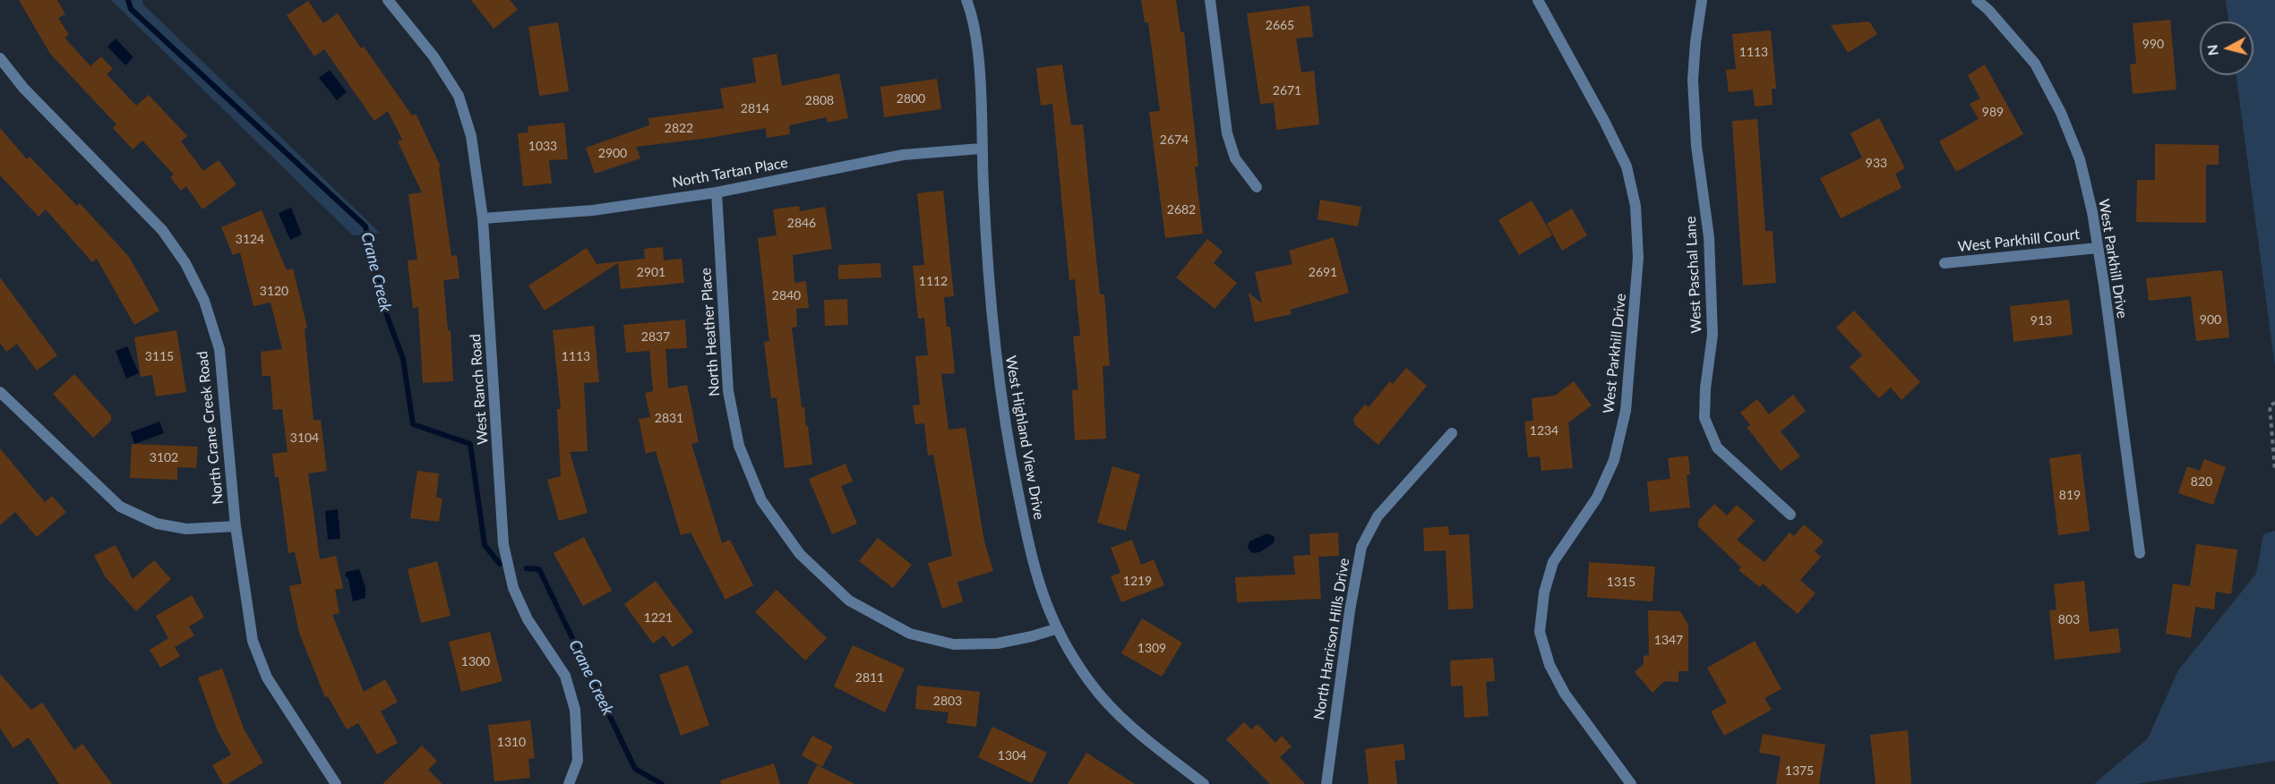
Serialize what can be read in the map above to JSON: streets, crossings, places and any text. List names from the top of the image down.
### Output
{
  "streets": {
    "street": [
      "North Tartan Place",
      "West Parkhill Court",
      "West Parkhill Drive",
      "West Paschal Lane",
      "North Heather Place",
      "West Ranch Road",
      "North Crane Creek Road",
      "West Highland View Drive",
      "North Harrison Hills Drive"
    ]
  },
  "crossings": [
    ["North Tartan Place", "North Heather Place"],
    ["North Tartan Place", "West Ranch Road"],
    ["North Tartan Place", "West Highland View Drive"],
    ["West Parkhill Court", "West Parkhill Drive"],
    ["North Heather Place", "West Highland View Drive"]
  ],
  "water": ["Crane Creek"],
  "house_numbers": [
    "2665",
    "990",
    "1113",
    "2671",
    "2800",
    "2808",
    "2814",
    "989",
    "2822",
    "2674",
    "1033",
    "2900",
    "933",
    "2682",
    "2846",
    "3124",
    "2901",
    "2691",
    "1112",
    "3120",
    "2840",
    "900",
    "913",
    "2837",
    "3115",
    "1113",
    "2831",
    "1234",
    "3104",
    "3102",
    "820",
    "819",
    "1219",
    "1315",
    "1221",
    "803",
    "1347",
    "1309",
    "1300",
    "2811",
    "2803",
    "1310",
    "1304",
    "1375"
  ],
  "north": "left"
}
